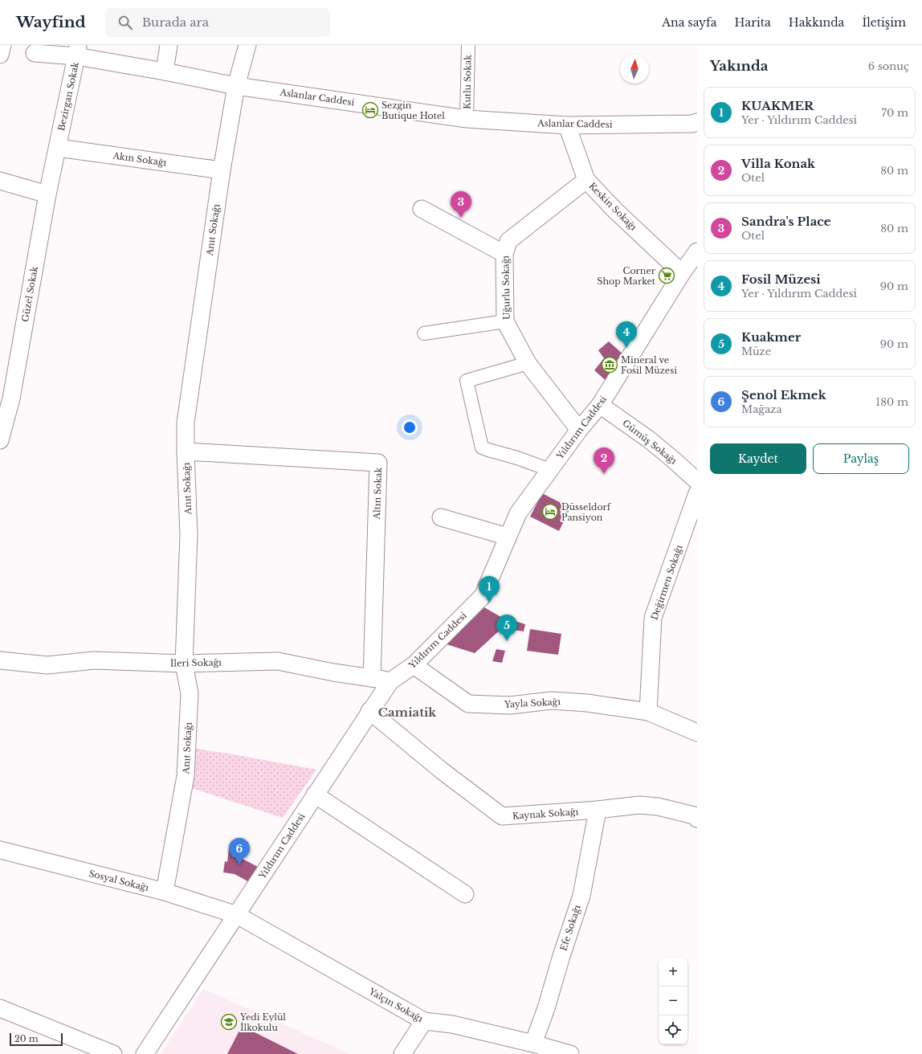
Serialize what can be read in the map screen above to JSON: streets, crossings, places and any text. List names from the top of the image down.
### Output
{
  "streets": {
    "street": [
      "Kutlu Sokak",
      "Bezirgan Sokak",
      "Aslanlar Caddesi",
      "Akın Sokağı",
      "Keskin Sokağı",
      "Anıt Sokağı",
      "Uğurlu Sokağı",
      "Güzel Sokak",
      "Yıldırım Caddesi",
      "Gümüş Sokağı",
      "Altın Sokak",
      "Değirmen Sokağı",
      "İleri Sokağı",
      "Yayla Sokağı",
      "Kaynak Sokağı",
      "Sosyal Sokağı",
      "Efe Sokağı",
      "Yalçın Sokağı"
    ]
  },
  "crossings": [
    ["Kutlu Sokak", "Aslanlar Caddesi"],
    ["Bezirgan Sokak", "Aslanlar Caddesi"],
    ["Bezirgan Sokak", "Akın Sokağı"],
    ["Bezirgan Sokak", "Güzel Sokak"],
    ["Aslanlar Caddesi", "Keskin Sokağı"],
    ["Aslanlar Caddesi", "Anıt Sokağı"],
    ["Akın Sokağı", "Anıt Sokağı"],
    ["Akın Sokağı", "Güzel Sokak"],
    ["Keskin Sokağı", "Uğurlu Sokağı"],
    ["Keskin Sokağı", "Yıldırım Caddesi"],
    ["Anıt Sokağı", "Altın Sokak"],
    ["Anıt Sokağı", "İleri Sokağı"],
    ["Anıt Sokağı", "Sosyal Sokağı"],
    ["Uğurlu Sokağı", "Yıldırım Caddesi"],
    ["Yıldırım Caddesi", "Gümüş Sokağı"],
    ["Yıldırım Caddesi", "İleri Sokağı"],
    ["Yıldırım Caddesi", "Yayla Sokağı"],
    ["Yıldırım Caddesi", "Kaynak Sokağı"],
    ["Yıldırım Caddesi", "Sosyal Sokağı"],
    ["Yıldırım Caddesi", "Yalçın Sokağı"],
    ["Altın Sokak", "İleri Sokağı"],
    ["Değirmen Sokağı", "Yayla Sokağı"],
    ["Kaynak Sokağı", "Efe Sokağı"],
    ["Sosyal Sokağı", "Yalçın Sokağı"],
    ["Efe Sokağı", "Yalçın Sokağı"]
  ],
  "districts": ["Camiatik"],
  "places": {
    "hotel": ["Sezgin Butique Hotel", "Düsseldorf Pansiyon"],
    "supermarket": ["Corner Shop Market"],
    "museum": ["Mineral ve Fosil Müzesi"],
    "school or university": ["Yedi Eylül İlkokulu"]
  },
  "scale_bar": "20 m",
  "north": "top",
  "page": {
    "header": "Wayfind",
    "search": "Burada ara",
    "nav": [
      "Ana sayfa",
      "Harita",
      "Hakkında",
      "İletişim"
    ],
    "heading": ["Yakında", "6 sonuç"],
    "list": [
      {
        "mark": "1",
        "name": "KUAKMER",
        "note": "Yer · Yıldırım Caddesi",
        "value": "70 m"
      },
      {
        "mark": "2",
        "name": "Villa Konak",
        "note": "Otel",
        "value": "80 m"
      },
      {
        "mark": "3",
        "name": "Sandra's Place",
        "note": "Otel",
        "value": "80 m"
      },
      {
        "mark": "4",
        "name": "Fosil Müzesi",
        "note": "Yer · Yıldırım Caddesi",
        "value": "90 m"
      },
      {
        "mark": "5",
        "name": "Kuakmer",
        "note": "Müze",
        "value": "90 m"
      },
      {
        "mark": "6",
        "name": "Şenol Ekmek",
        "note": "Mağaza",
        "value": "180 m"
      }
    ],
    "pins": [
      "3",
      "4",
      "2",
      "1",
      "5",
      "6"
    ],
    "buttons": ["Kaydet", "Paylaş"],
    "map_buttons": ["+", "−"],
    "scale": "20 m"
  }
}
